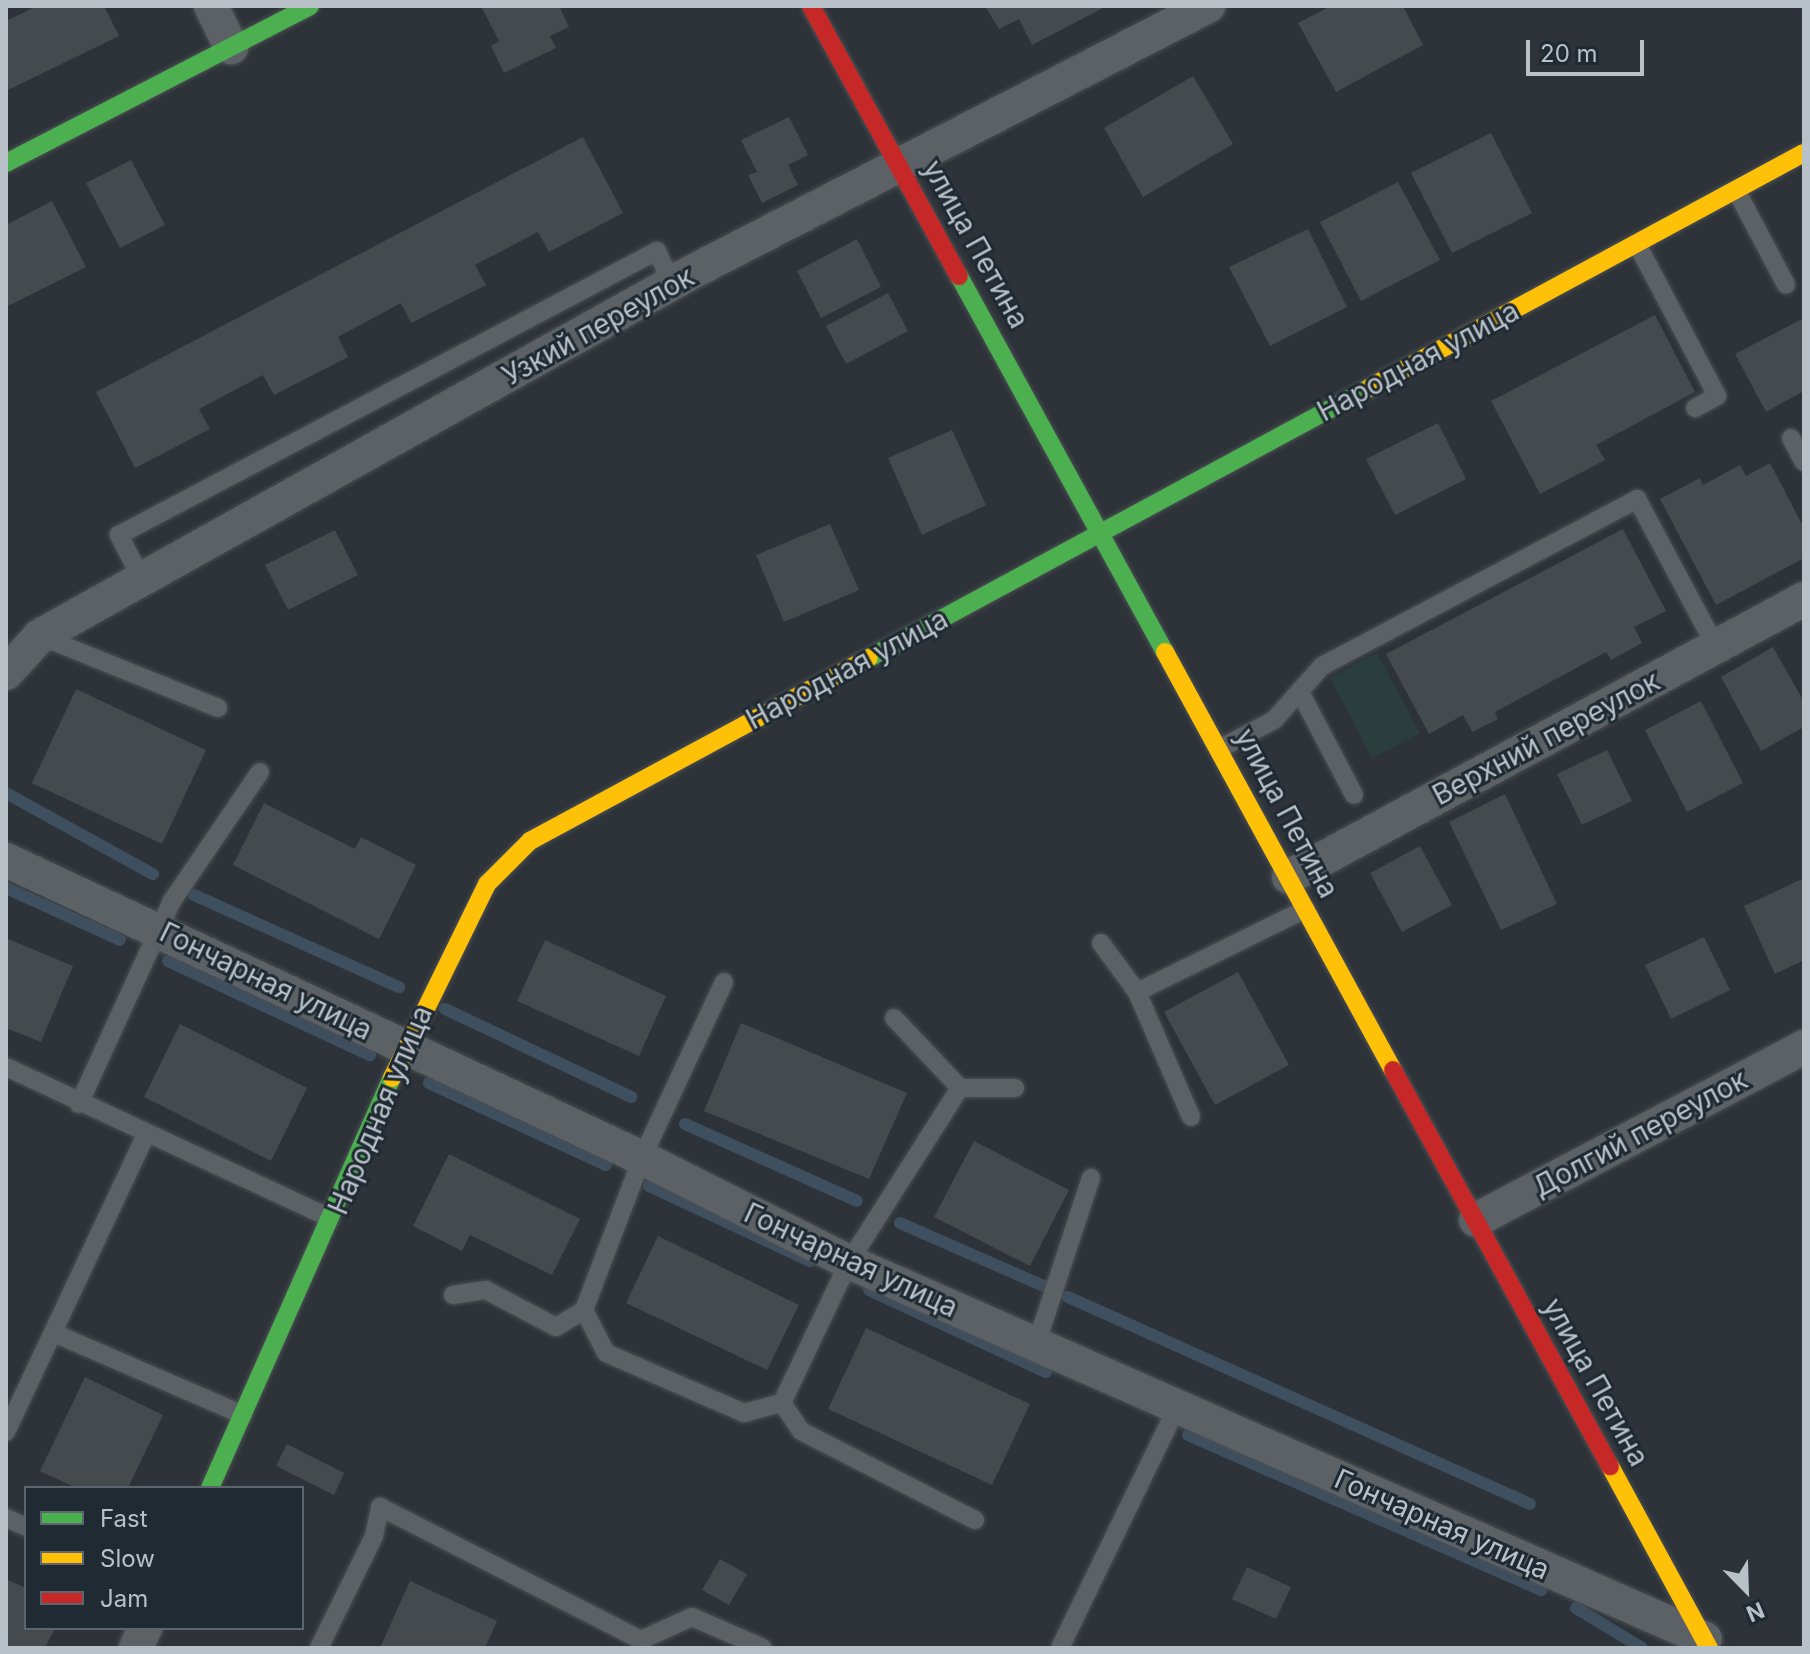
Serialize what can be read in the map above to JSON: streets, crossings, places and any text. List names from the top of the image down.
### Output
{
  "streets": {
    "street": [
      "улица Петина",
      "Узкий переулок",
      "Народная улица",
      "Верхний переулок",
      "Гончарная улица",
      "Долгий переулок"
    ]
  },
  "crossings": [
    ["улица Петина", "Узкий переулок"],
    ["улица Петина", "Народная улица"],
    ["улица Петина", "Верхний переулок"],
    ["улица Петина", "Гончарная улица"],
    ["улица Петина", "Долгий переулок"],
    ["Народная улица", "Гончарная улица"]
  ],
  "legend": ["Fast", "Slow", "Jam"],
  "scale_bar": "20 m",
  "north": "bottom right"
}
